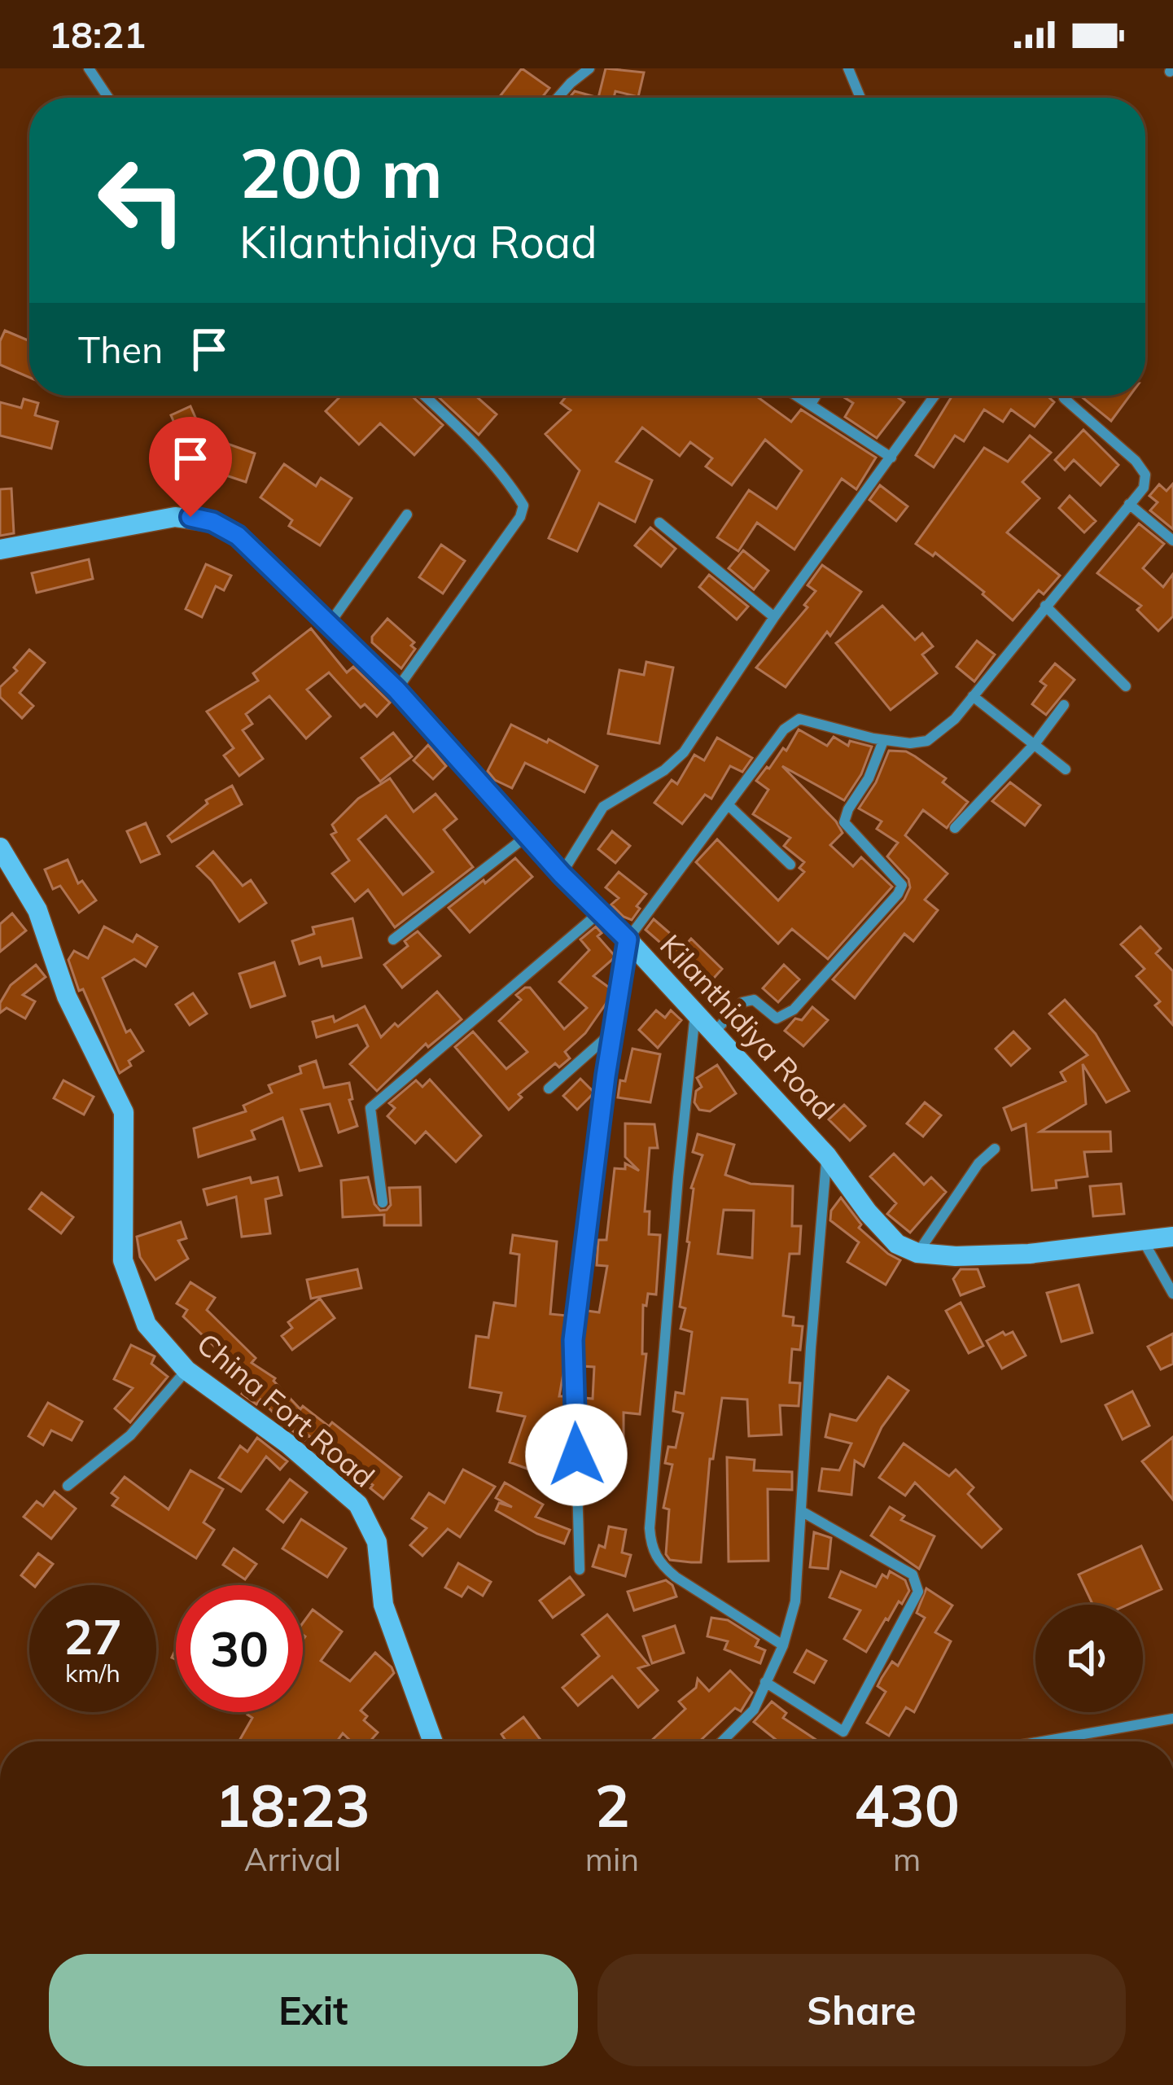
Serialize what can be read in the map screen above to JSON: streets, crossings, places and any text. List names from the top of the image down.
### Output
{
  "streets": {
    "street": ["Kilanthidiya Road", "China Fort Road"]
  },
  "page": {
    "status": "18:21",
    "turn": ["200 m", "Kilanthidiya Road"],
    "then": "Then",
    "speed": "27 km/h",
    "limit": "30",
    "eta": [
      "18:23",
      "Arrival",
      "2",
      "min",
      "430",
      "m"
    ],
    "buttons": ["Exit", "Share"]
  }
}
